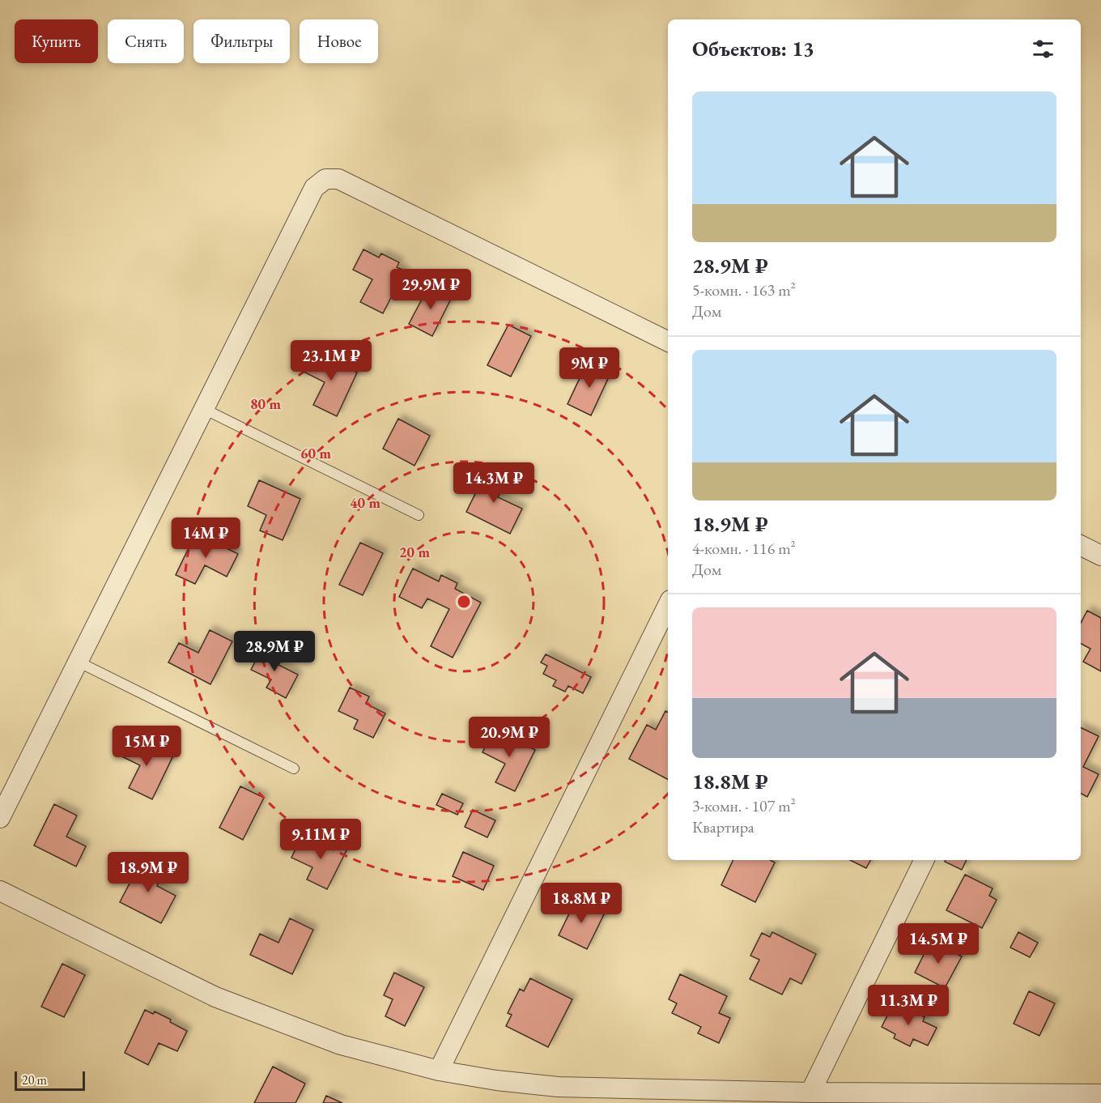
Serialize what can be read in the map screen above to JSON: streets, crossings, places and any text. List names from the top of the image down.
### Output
{
  "scale_bar": "20 m",
  "page": {
    "chip": [
      "Купить",
      "Снять",
      "Фильтры",
      "Новое"
    ],
    "heading": "Объектов: 13",
    "list": [
      {
        "name": "28.9M ₽",
        "note": "5-комн. · 163 m² · Дом"
      },
      {
        "name": "18.9M ₽",
        "note": "4-комн. · 116 m² · Дом"
      },
      {
        "name": "18.8M ₽",
        "note": "3-комн. · 107 m² · Квартира"
      }
    ],
    "price": [
      "29.9M ₽",
      "23.1M ₽",
      "9M ₽",
      "14.3M ₽",
      "14M ₽",
      "28.9M ₽",
      "20.9M ₽",
      "15M ₽",
      "9.11M ₽",
      "18.9M ₽",
      "18.8M ₽",
      "14.5M ₽",
      "11.3M ₽"
    ],
    "scale": "20 m"
  },
  "rings": [
    "80 m",
    "60 m",
    "40 m",
    "20 m"
  ]
}
